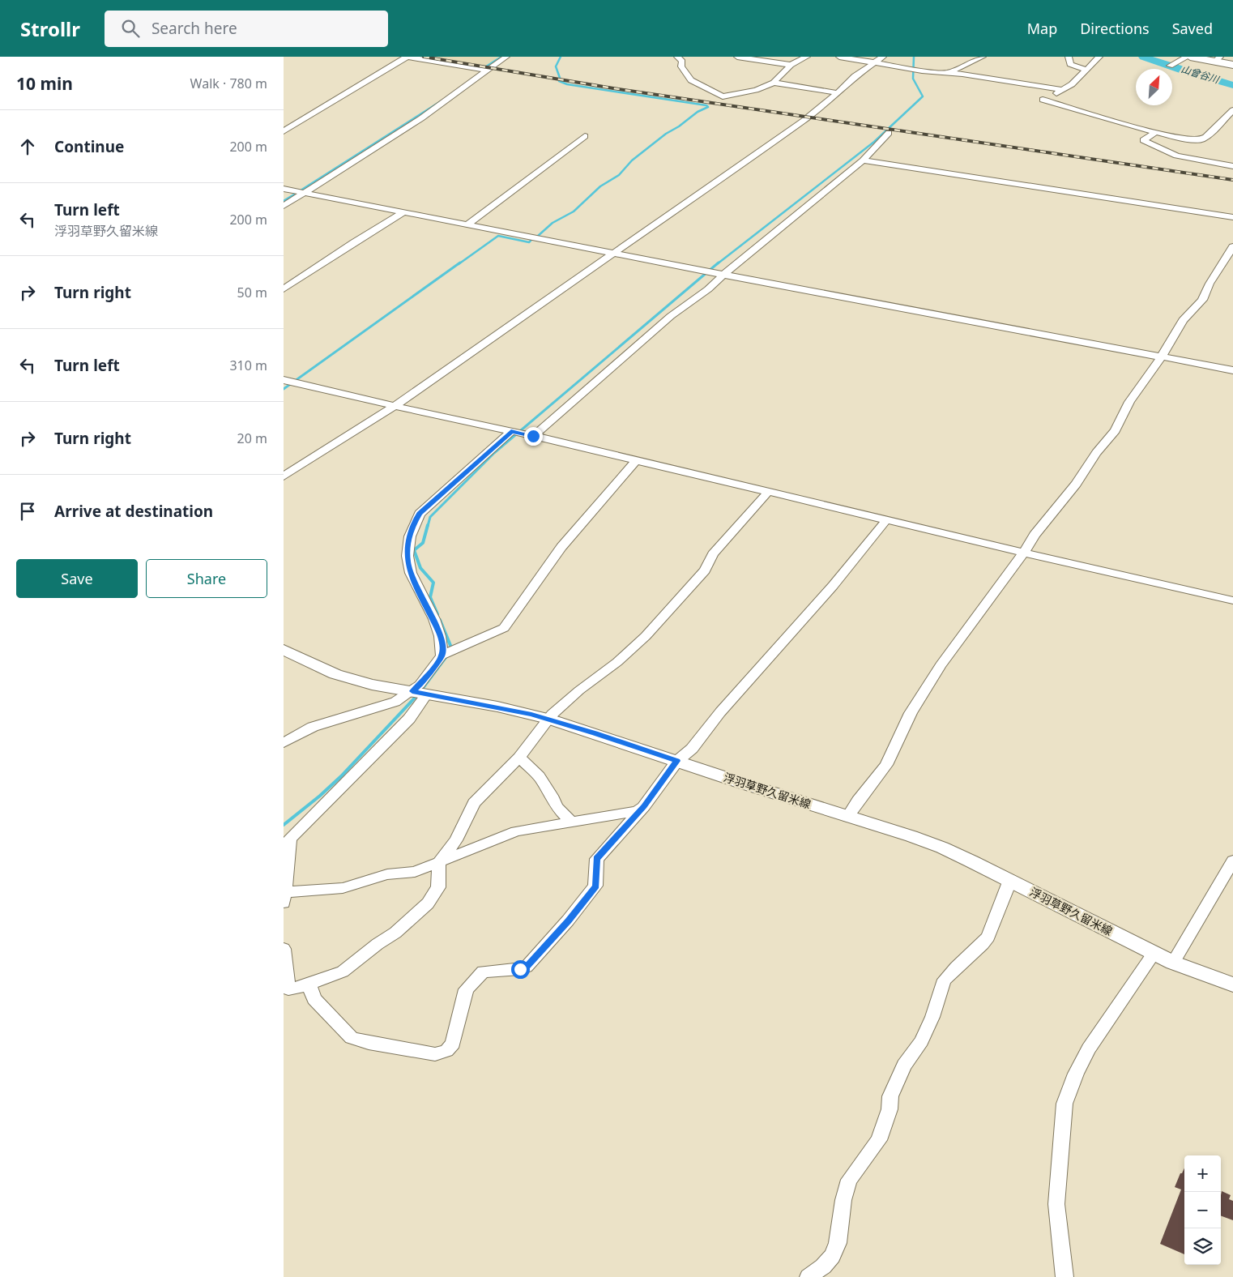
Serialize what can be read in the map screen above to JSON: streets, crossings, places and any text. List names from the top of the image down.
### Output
{
  "streets": {
    "main road": ["浮羽草野久留米線"]
  },
  "water": ["山曾谷川"],
  "north": "top right",
  "page": {
    "header": "Strollr",
    "search": "Search here",
    "nav": ["Map", "Directions", "Saved"],
    "heading": ["10 min", "Walk · 780 m"],
    "list": [
      ["Continue", "200 m"],
      ["Turn left", "浮羽草野久留米線", "200 m"],
      ["Turn right", "50 m"],
      ["Turn left", "310 m"],
      ["Turn right", "20 m"],
      "Arrive at destination"
    ],
    "buttons": ["Save", "Share"],
    "map_buttons": ["+", "−"]
  }
}
